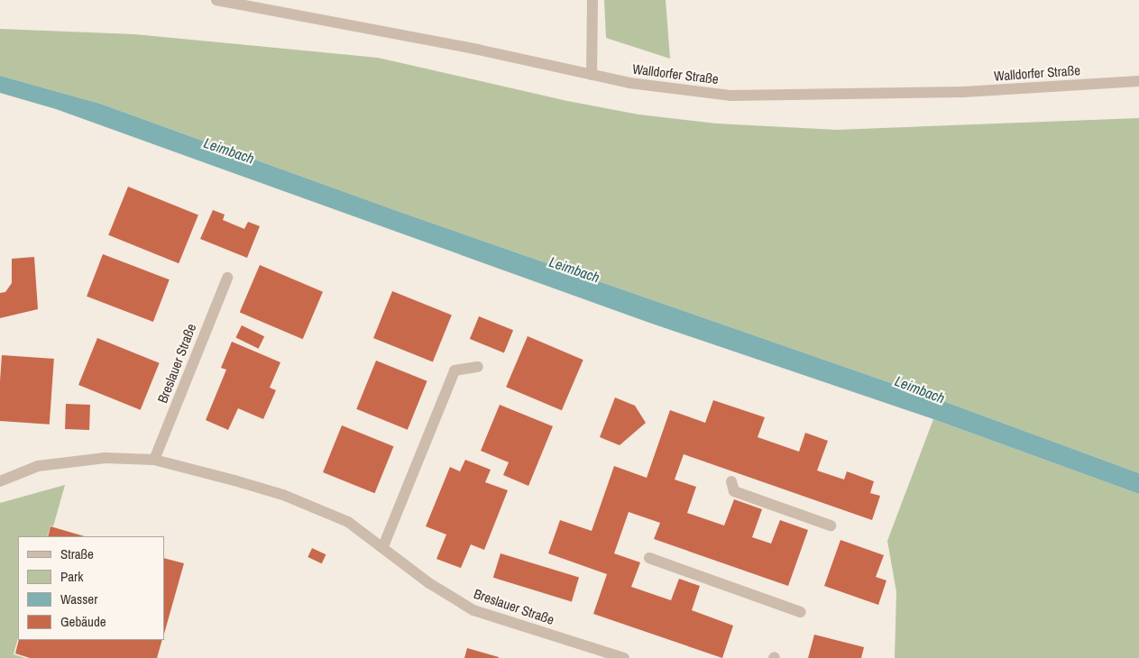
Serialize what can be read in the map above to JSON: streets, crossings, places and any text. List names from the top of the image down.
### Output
{
  "streets": {
    "street": ["Walldorfer Straße", "Breslauer Straße"]
  },
  "water": ["Leimbach"],
  "legend": [
    "Straße",
    "Park",
    "Wasser",
    "Gebäude"
  ]
}
